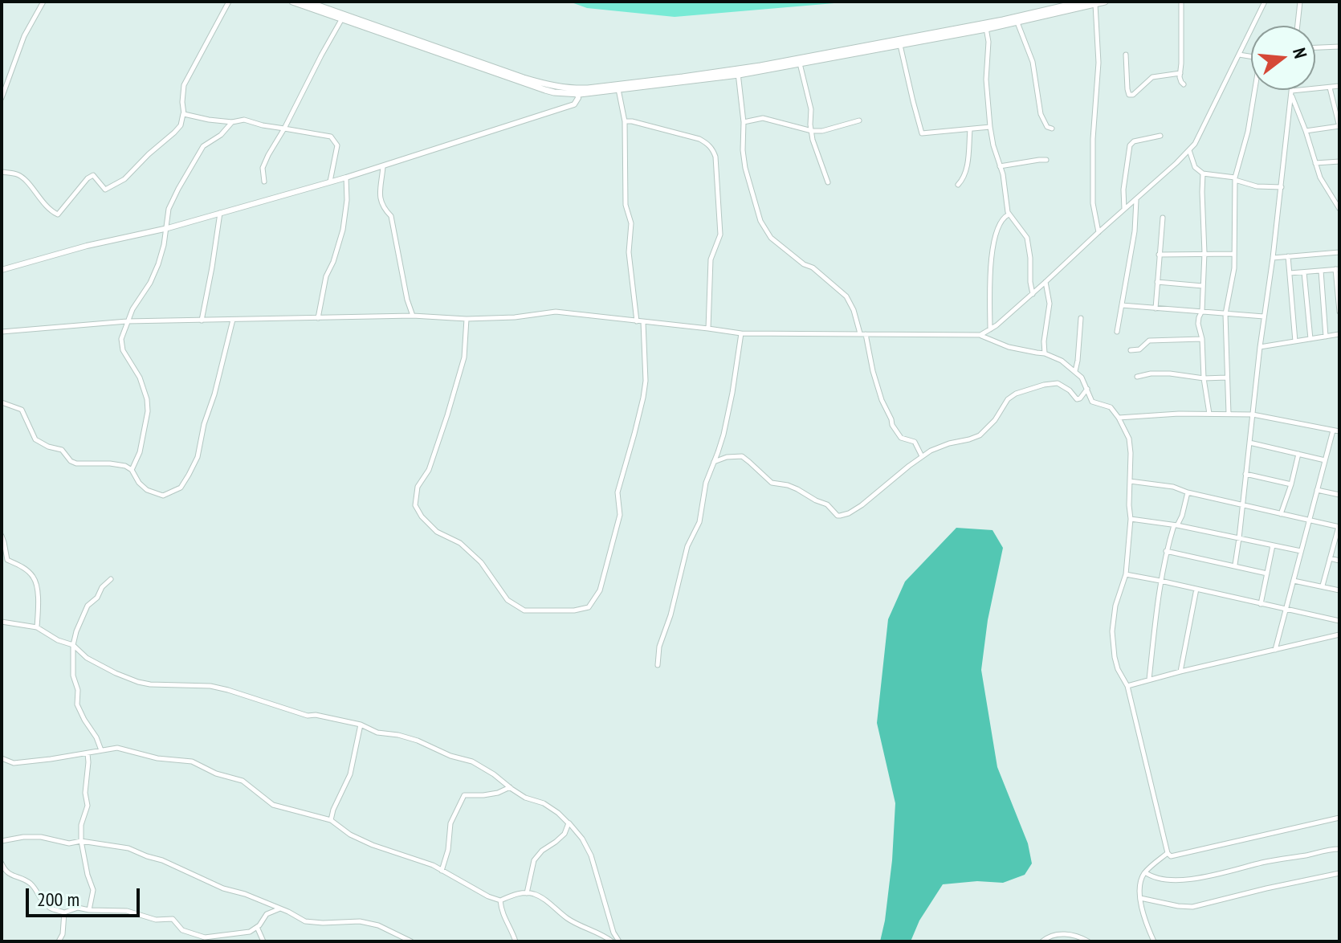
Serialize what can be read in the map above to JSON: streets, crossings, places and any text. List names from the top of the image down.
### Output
{
  "scale_bar": "200 m",
  "north": "right"
}
